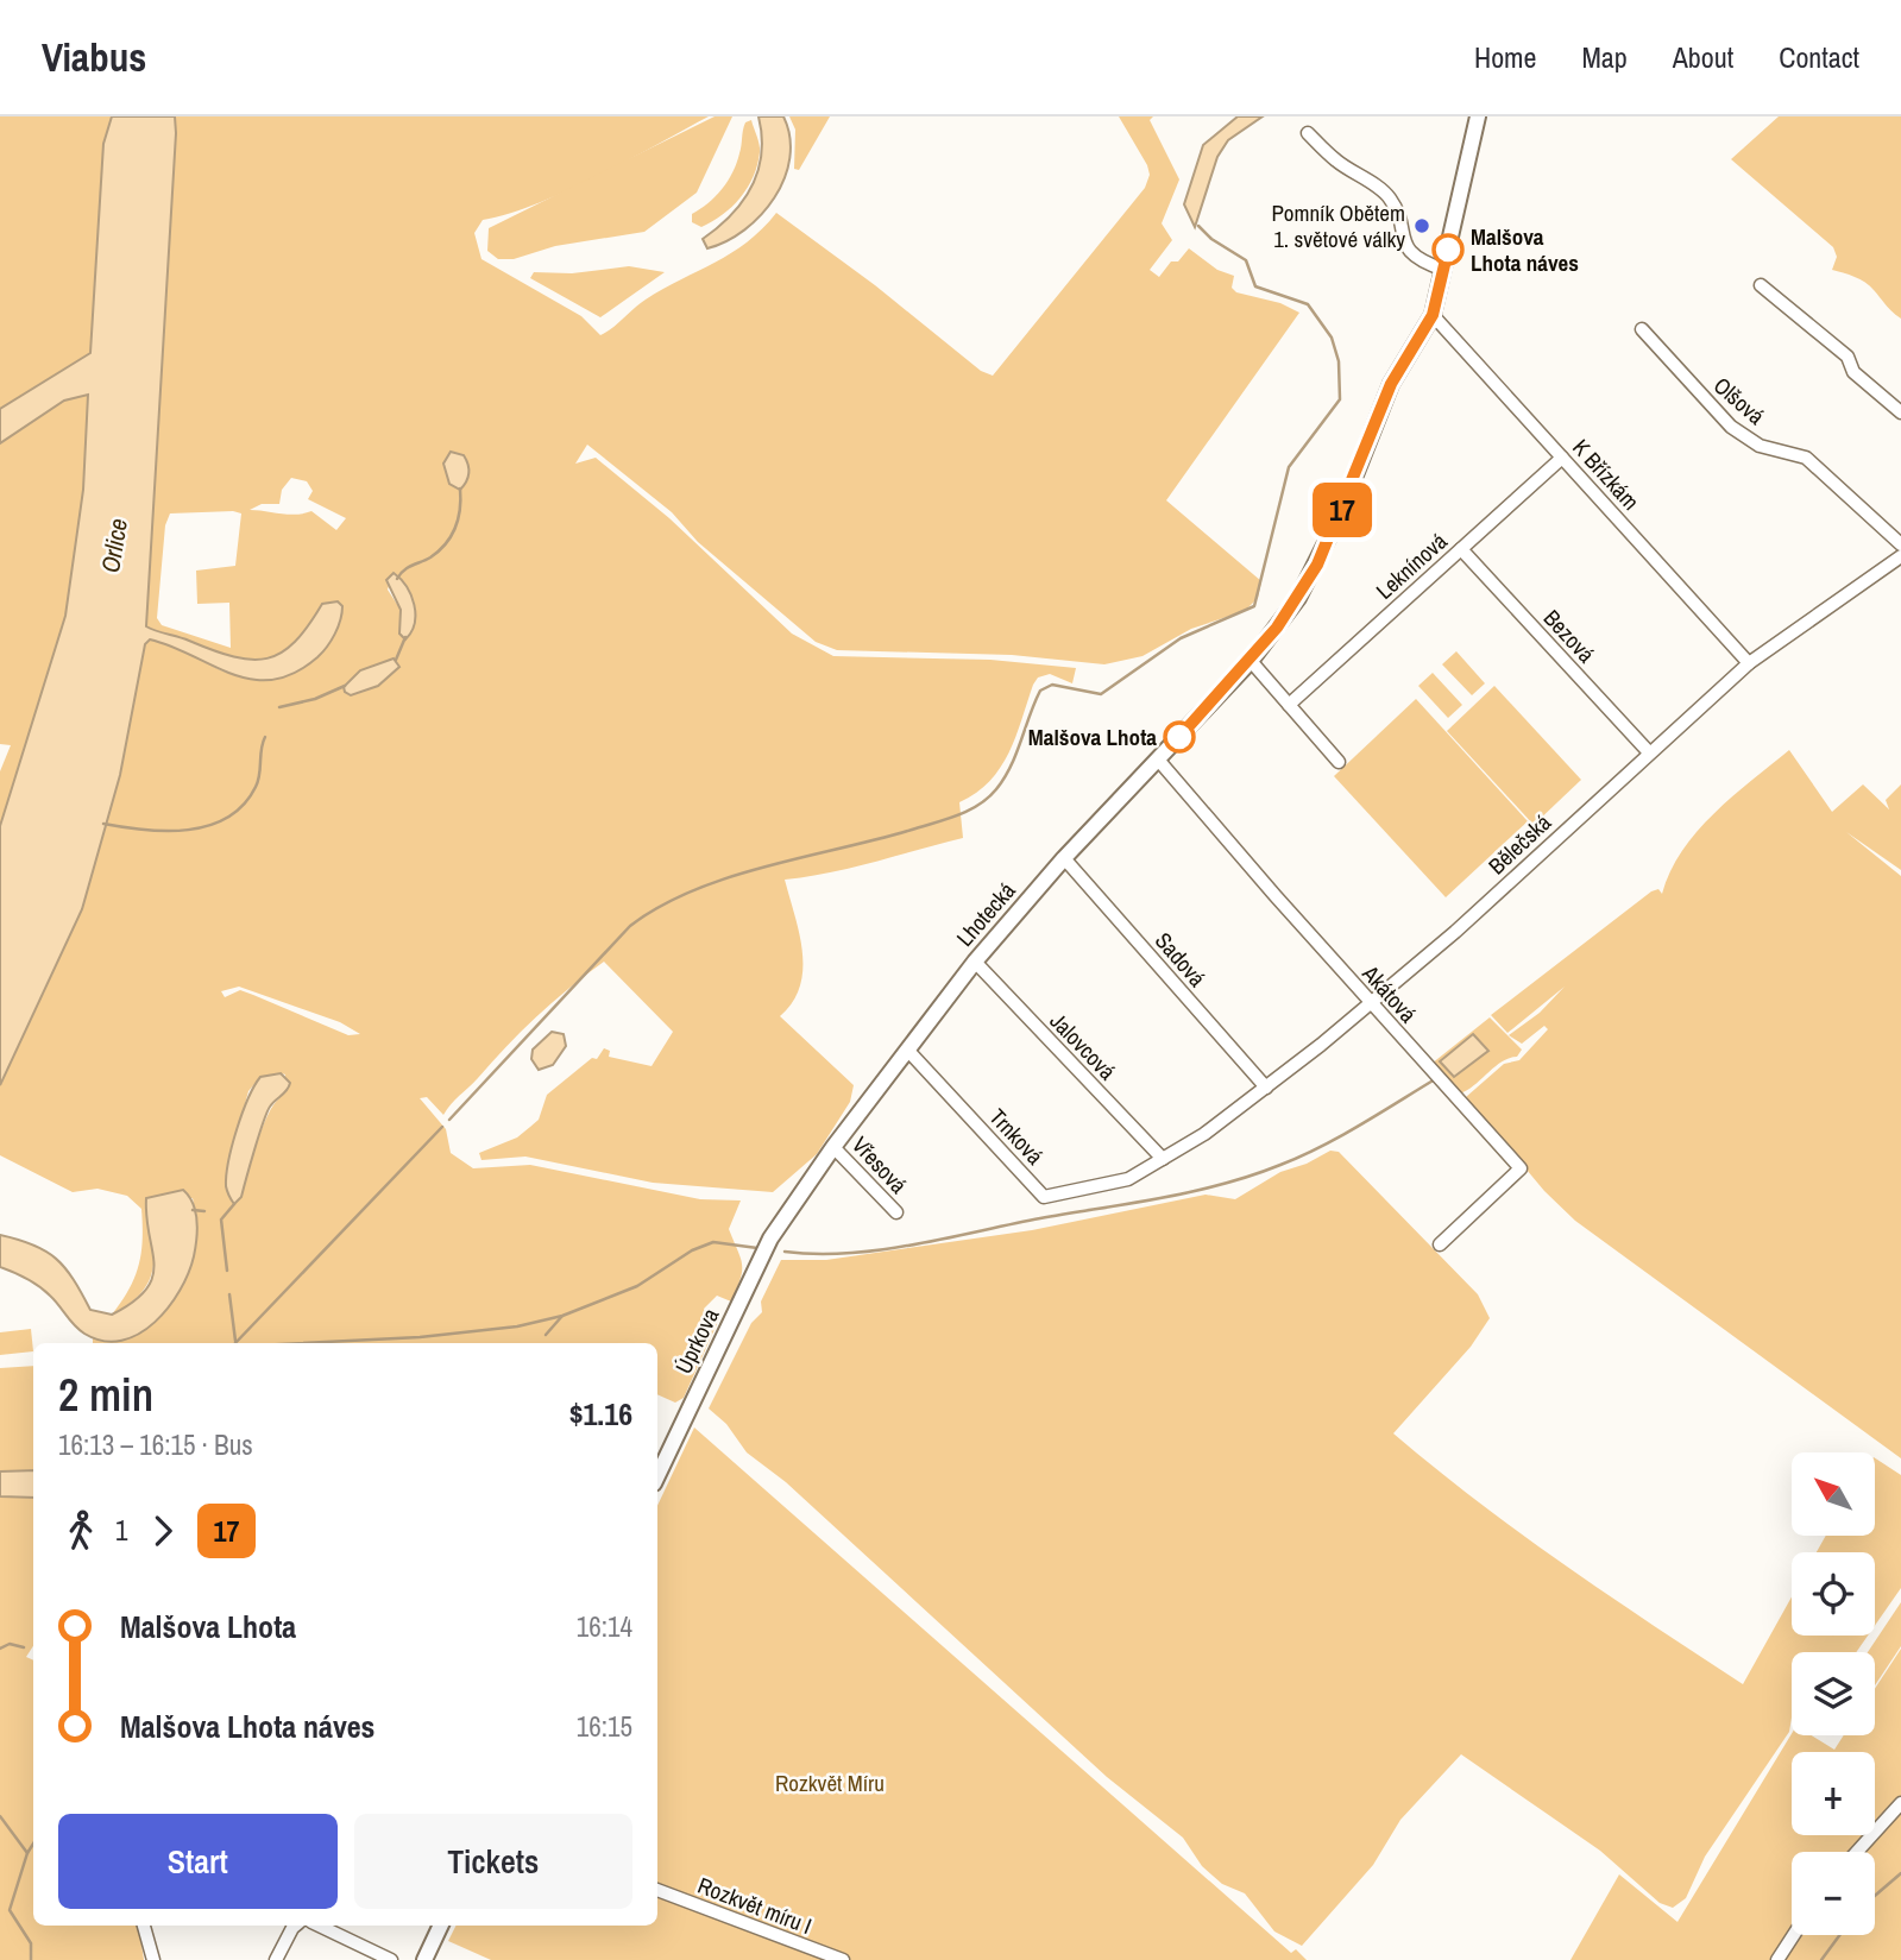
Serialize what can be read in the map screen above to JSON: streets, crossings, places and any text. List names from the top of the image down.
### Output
{
  "streets": {
    "street": [
      "Olšová",
      "K Břízkám",
      "Leknínová",
      "Bezová",
      "Bělečská",
      "Lhotecká",
      "Sadová",
      "Akátová",
      "Jalovcová",
      "Trnková",
      "Vřesová",
      "Úprkova",
      "Rozkvět míru I"
    ]
  },
  "crossings": [
    ["K Břízkám", "Leknínová"],
    ["K Břízkám", "Bělečská"],
    ["K Břízkám", "Lhotecká"],
    ["Leknínová", "Bezová"],
    ["Bezová", "Bělečská"],
    ["Bělečská", "Sadová"],
    ["Bělečská", "Akátová"],
    ["Bělečská", "Jalovcová"],
    ["Bělečská", "Trnková"],
    ["Lhotecká", "Sadová"],
    ["Lhotecká", "Akátová"],
    ["Lhotecká", "Jalovcová"],
    ["Lhotecká", "Trnková"],
    ["Lhotecká", "Vřesová"],
    ["Lhotecká", "Úprkova"],
    ["Jalovcová", "Trnková"]
  ],
  "water": ["Orlice"],
  "parks": ["Rozkvět Míru"],
  "places": ["Pomník Obětem 1. světové války", "Malšova Lhota náves", "Malšova Lhota"],
  "lines": ["bus line 17"],
  "north": "top left",
  "page": {
    "header": "Viabus",
    "nav": [
      "Home",
      "Map",
      "About",
      "Contact"
    ],
    "on_map": "17",
    "heading": ["2 min", "16:13 – 16:15 · Bus", "$1.16"],
    "map_buttons": ["+", "−"],
    "legs": ["1", "17"],
    "list": [
      {
        "name": "Malšova Lhota",
        "value": "16:14"
      },
      {
        "name": "Malšova Lhota náves",
        "value": "16:15"
      }
    ],
    "buttons": ["Start", "Tickets"]
  }
}
